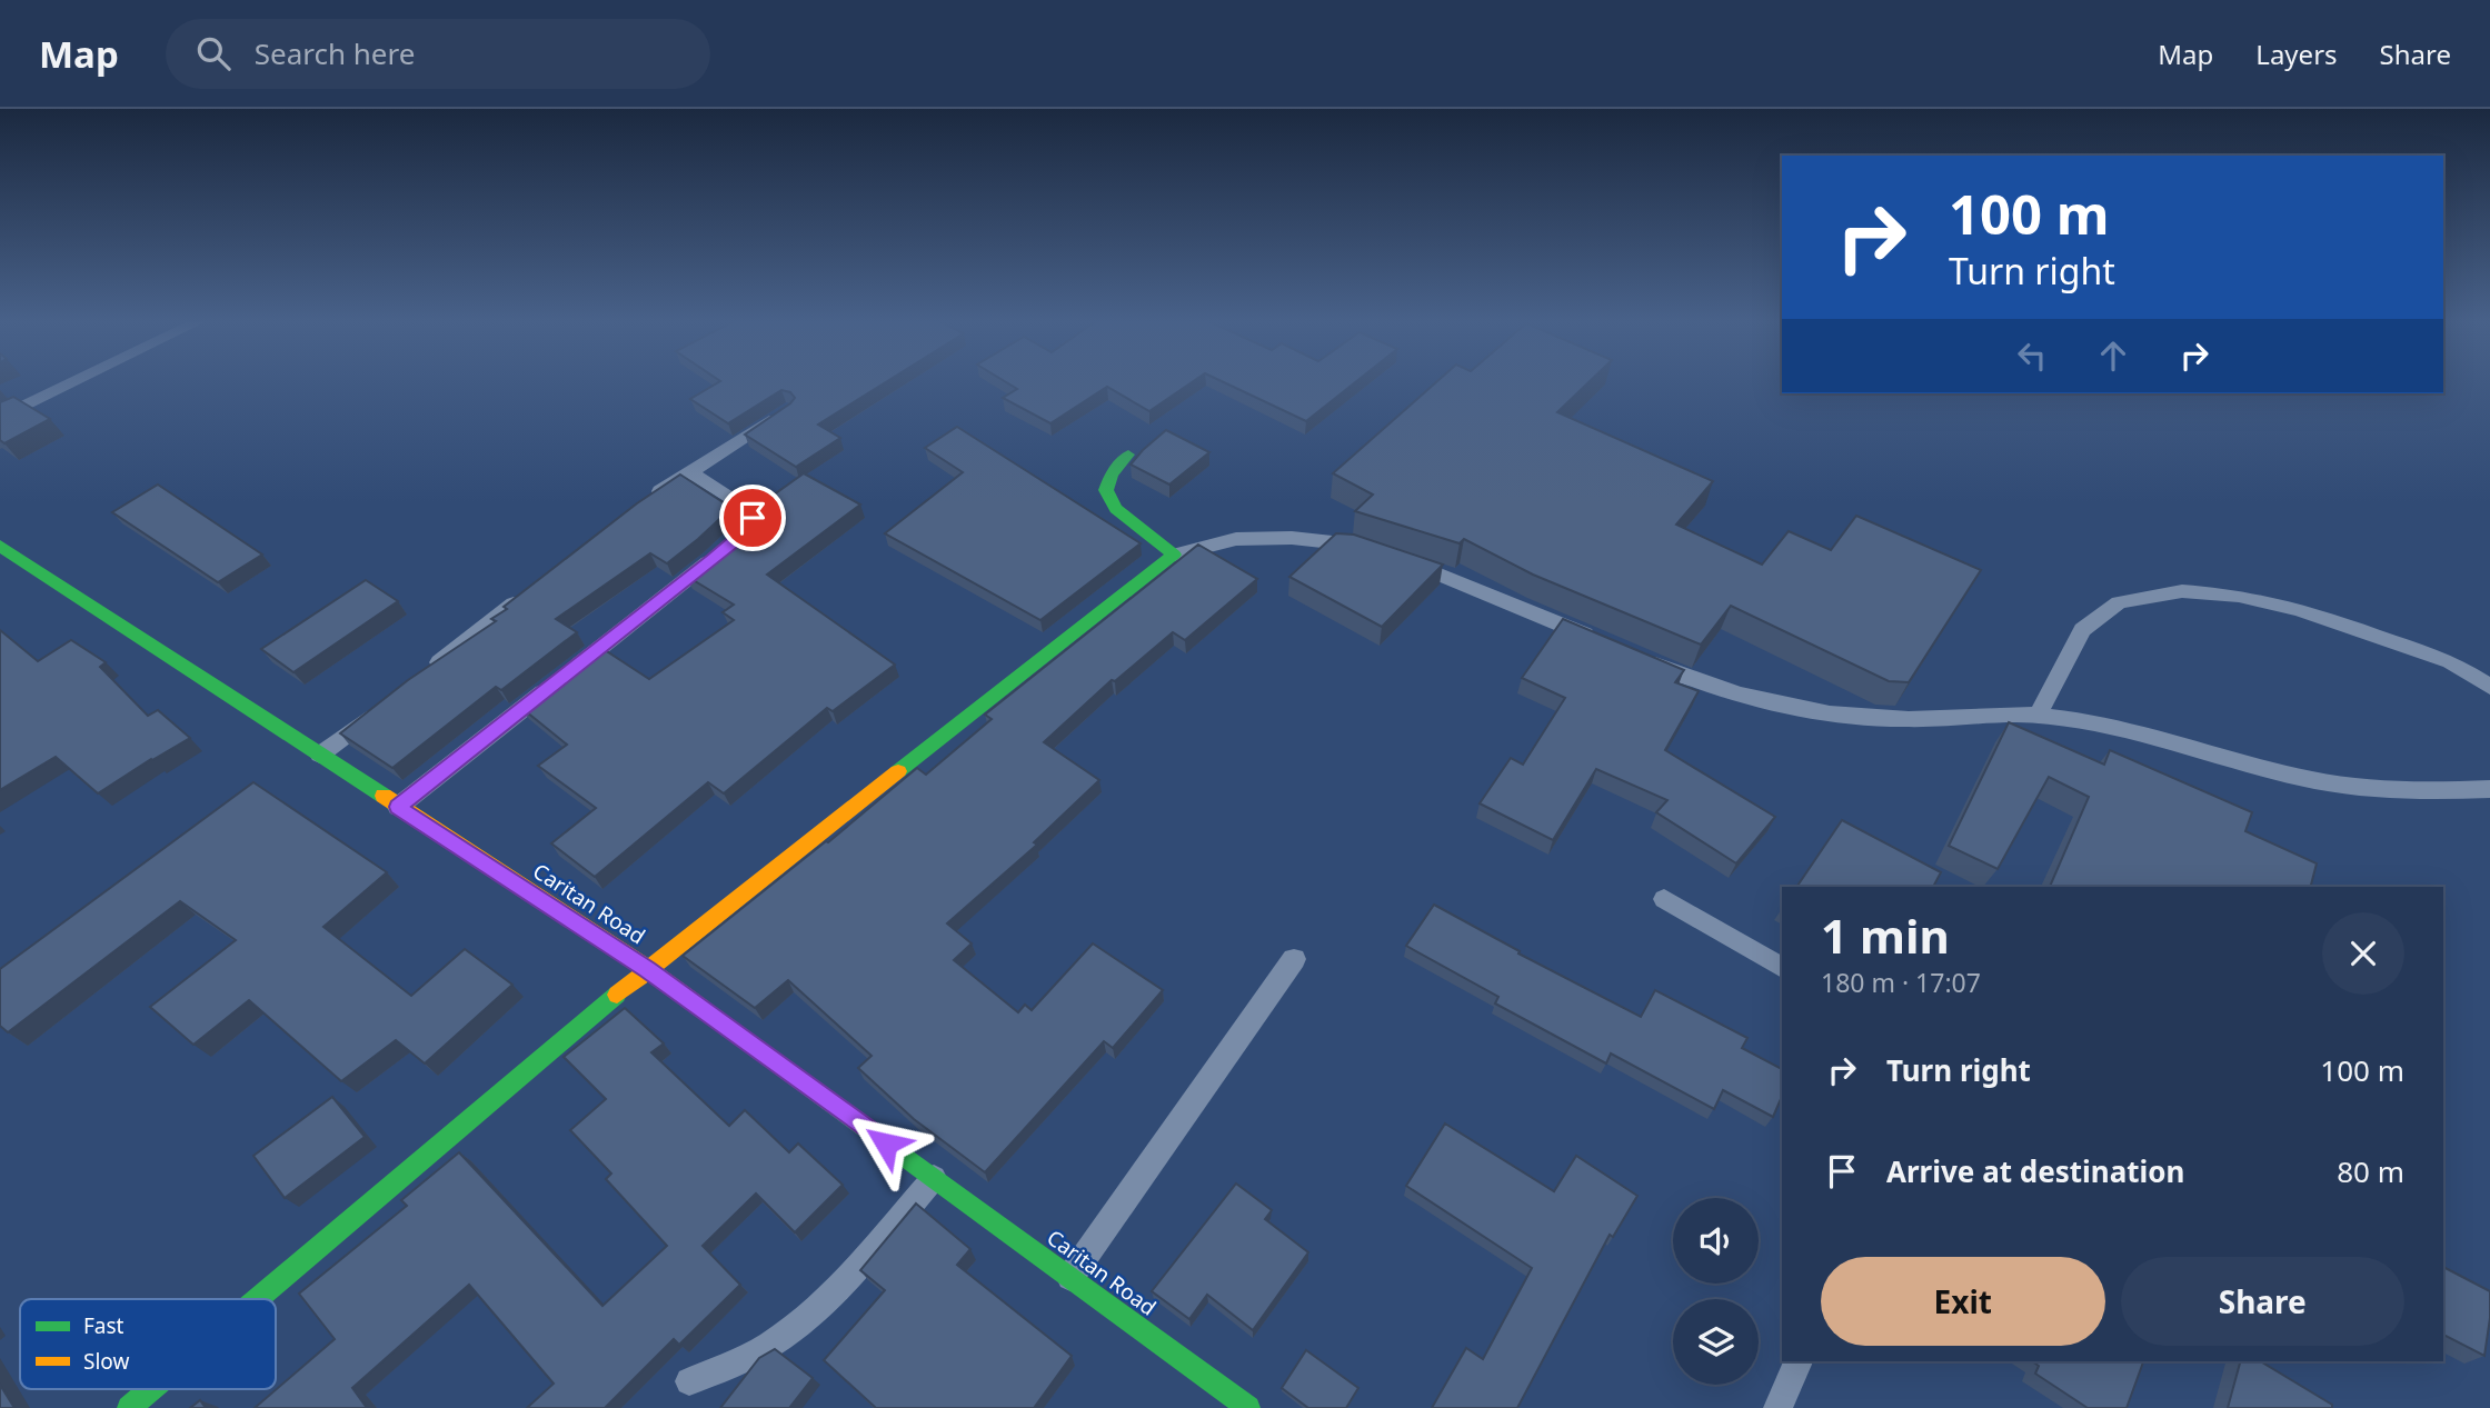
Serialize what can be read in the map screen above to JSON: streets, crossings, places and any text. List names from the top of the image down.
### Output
{
  "streets": {
    "main road": ["Caritan Road"]
  },
  "legend": ["Fast", "Slow"],
  "page": {
    "header": "Map",
    "search": "Search here",
    "nav": ["Map", "Layers", "Share"],
    "turn": ["100 m", "Turn right"],
    "heading": ["1 min", "180 m · 17:07"],
    "list": [
      {
        "name": "Turn right",
        "value": "100 m"
      },
      {
        "name": "Arrive at destination",
        "value": "80 m"
      }
    ],
    "buttons": ["Exit", "Share"]
  }
}
